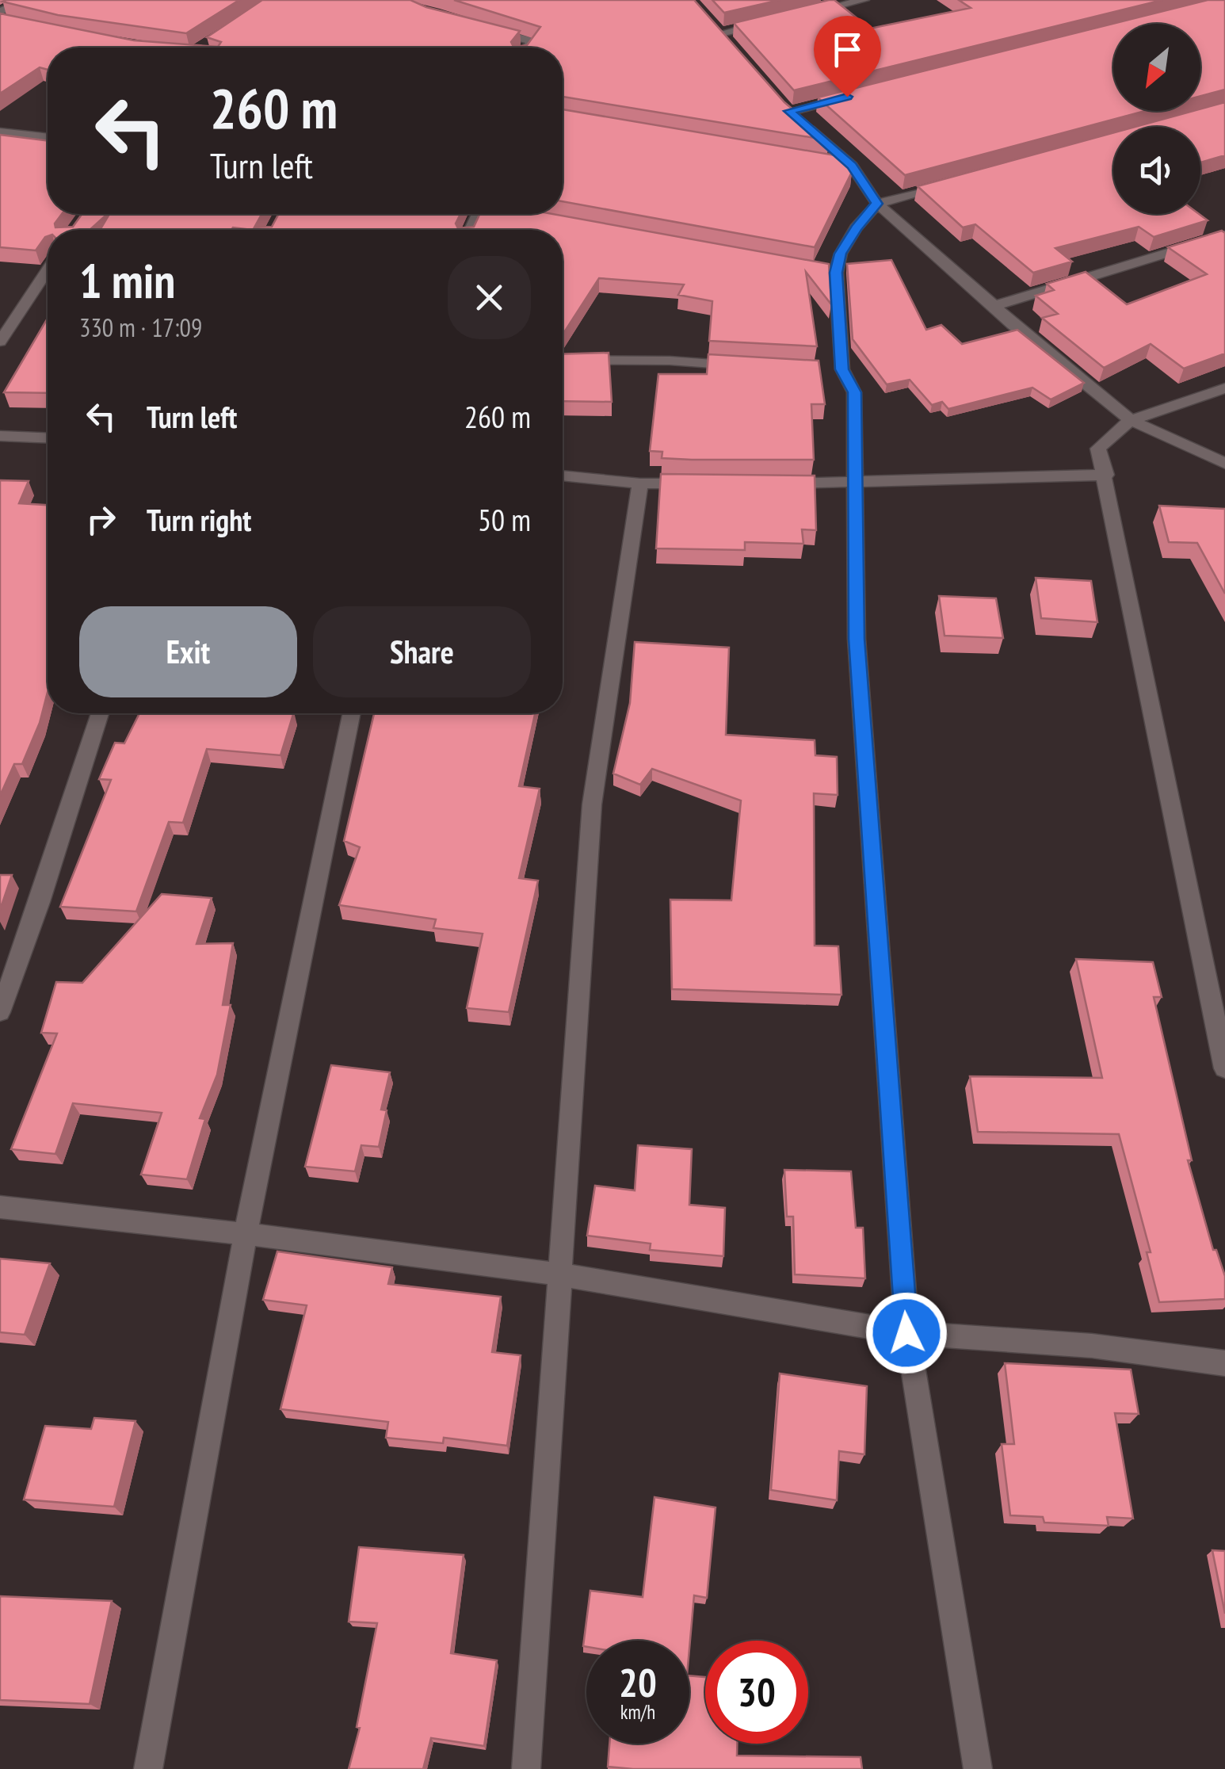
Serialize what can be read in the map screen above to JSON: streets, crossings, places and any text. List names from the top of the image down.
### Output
{
  "north": "bottom left",
  "page": {
    "turn": ["260 m", "Turn left"],
    "heading": ["1 min", "330 m · 17:09"],
    "list": [
      {
        "name": "Turn left",
        "value": "260 m"
      },
      {
        "name": "Turn right",
        "value": "50 m"
      }
    ],
    "buttons": ["Exit", "Share"],
    "speed": "20 km/h",
    "limit": "30"
  }
}
